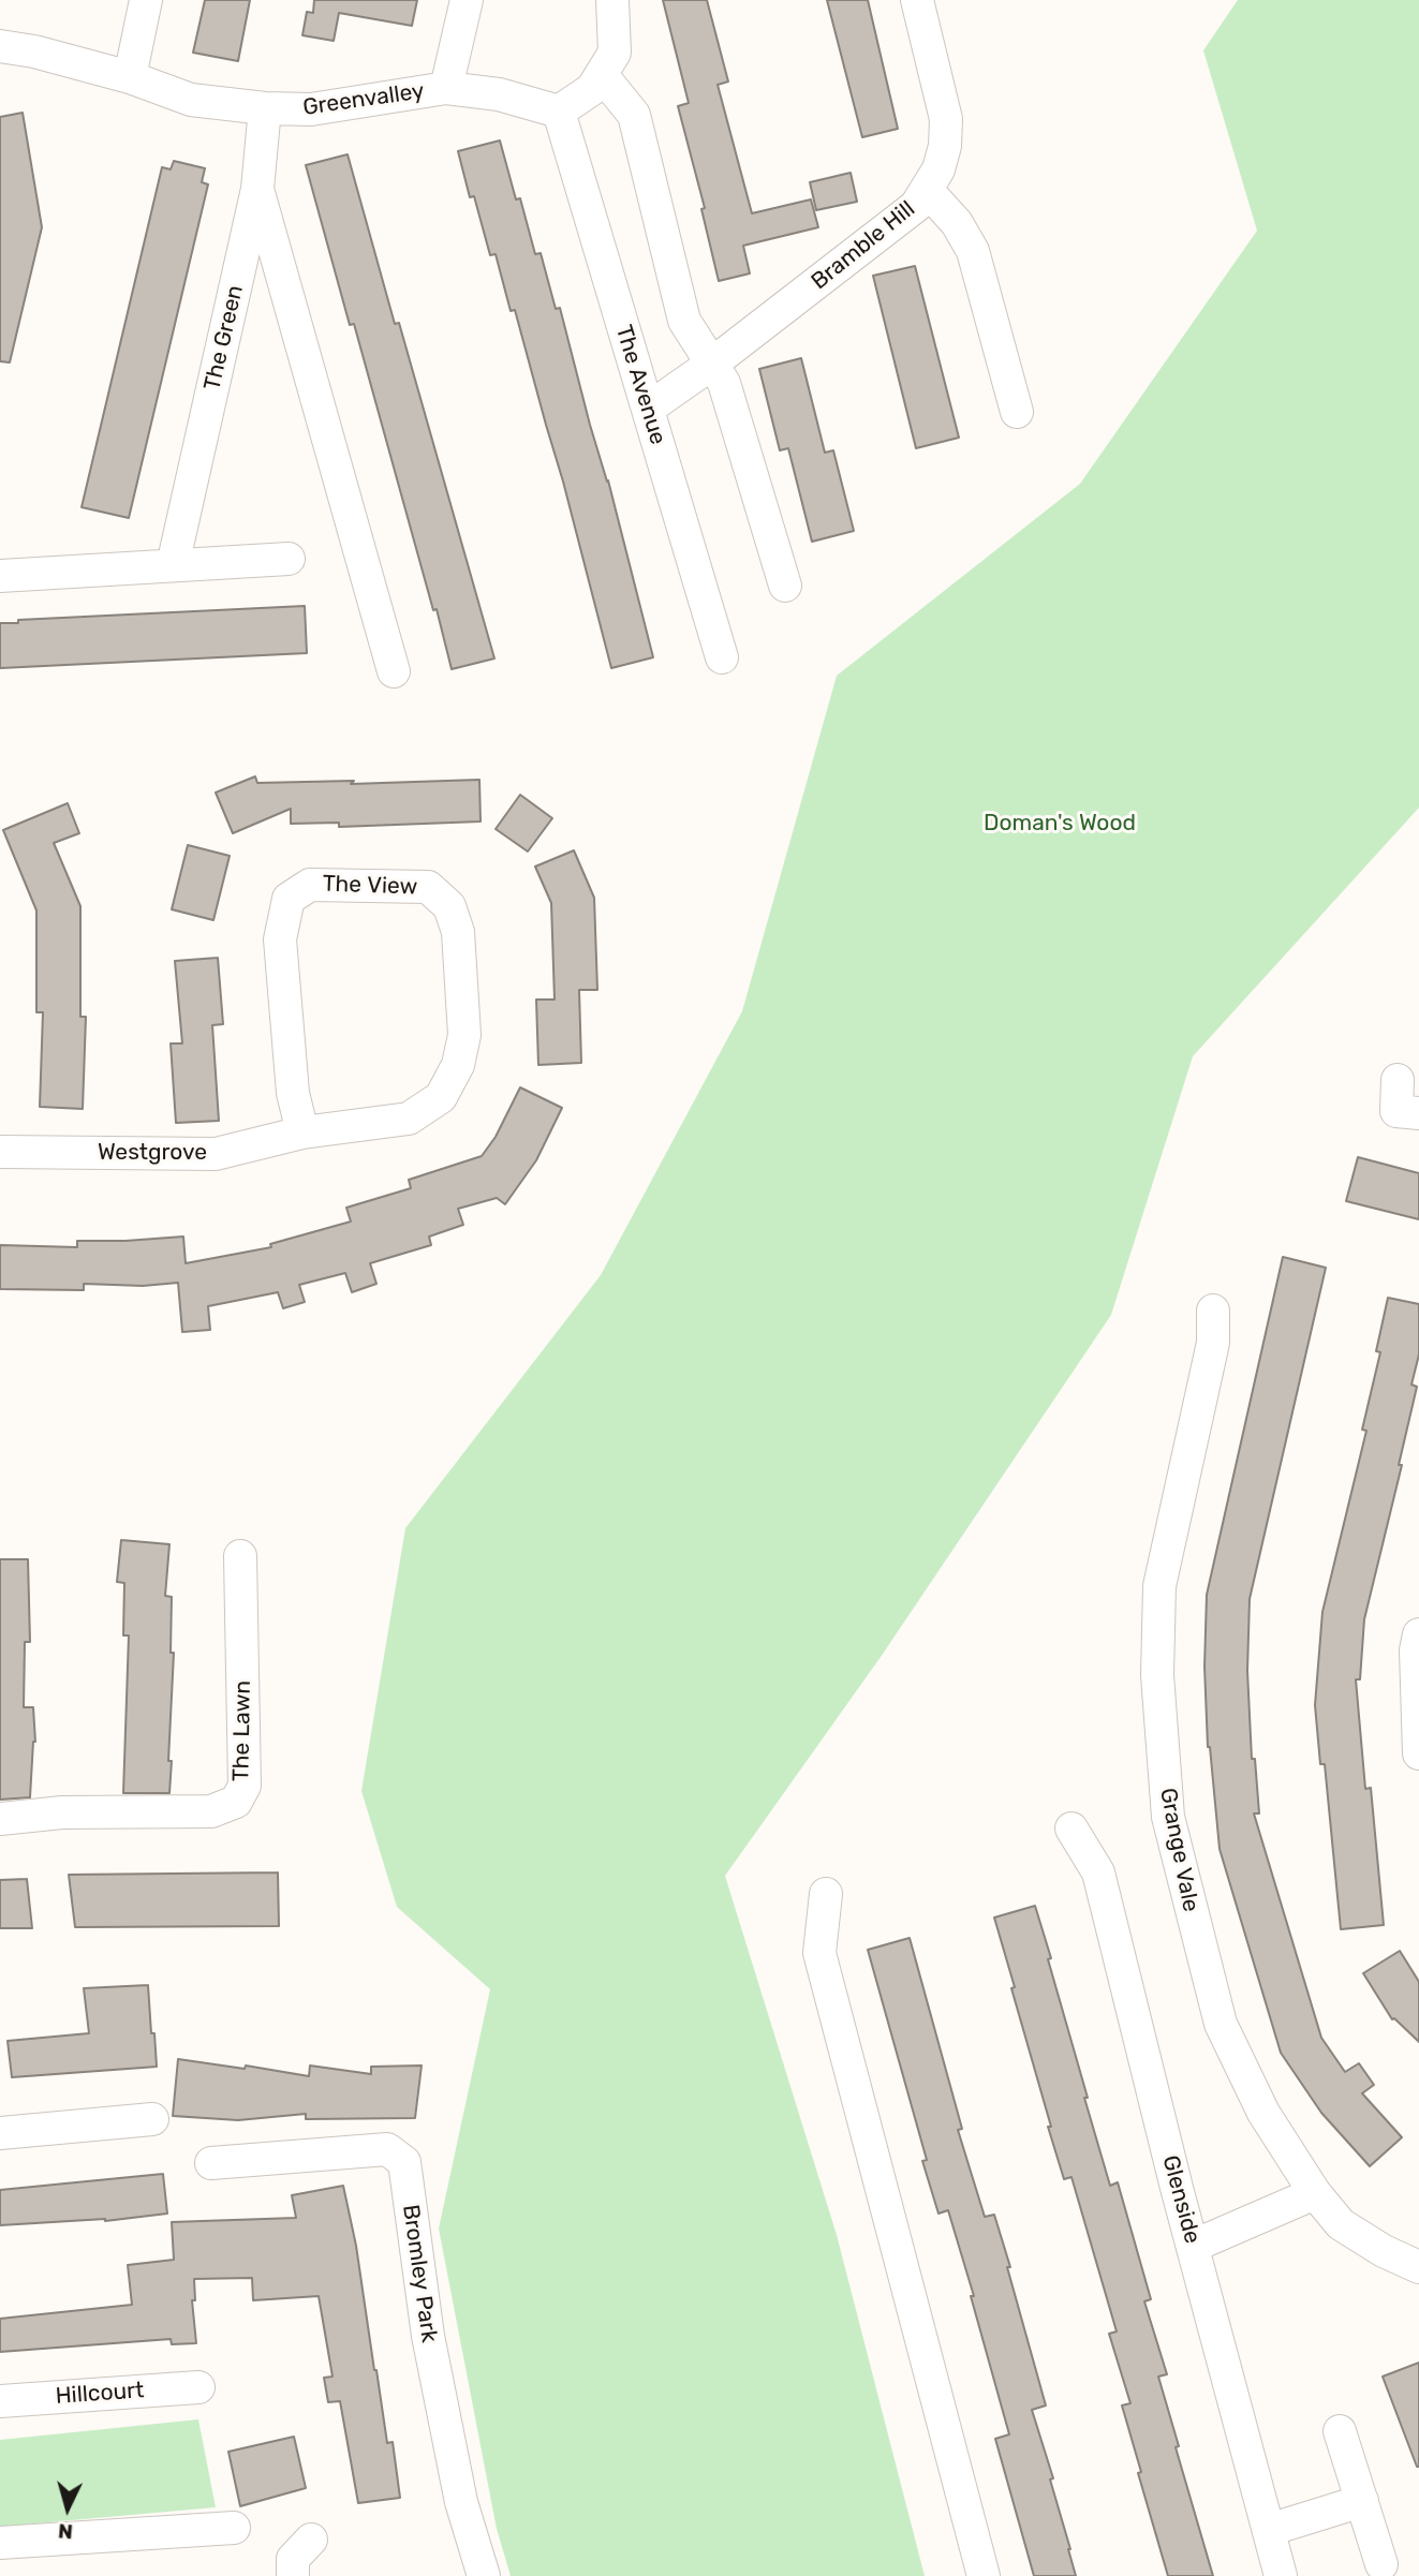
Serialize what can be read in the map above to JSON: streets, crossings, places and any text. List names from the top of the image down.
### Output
{
  "streets": {
    "street": [
      "Greenvalley",
      "Bramble Hill",
      "The Green",
      "The Avenue",
      "The View",
      "Westgrove",
      "The Lawn",
      "Grange Vale",
      "Glenside",
      "Bromley Park",
      "Hillcourt"
    ]
  },
  "crossings": [
    ["Greenvalley", "The Green"],
    ["Greenvalley", "The Avenue"],
    ["Bramble Hill", "The Avenue"],
    ["The View", "Westgrove"]
  ],
  "parks": ["Doman's Wood"],
  "north": "bottom"
}
